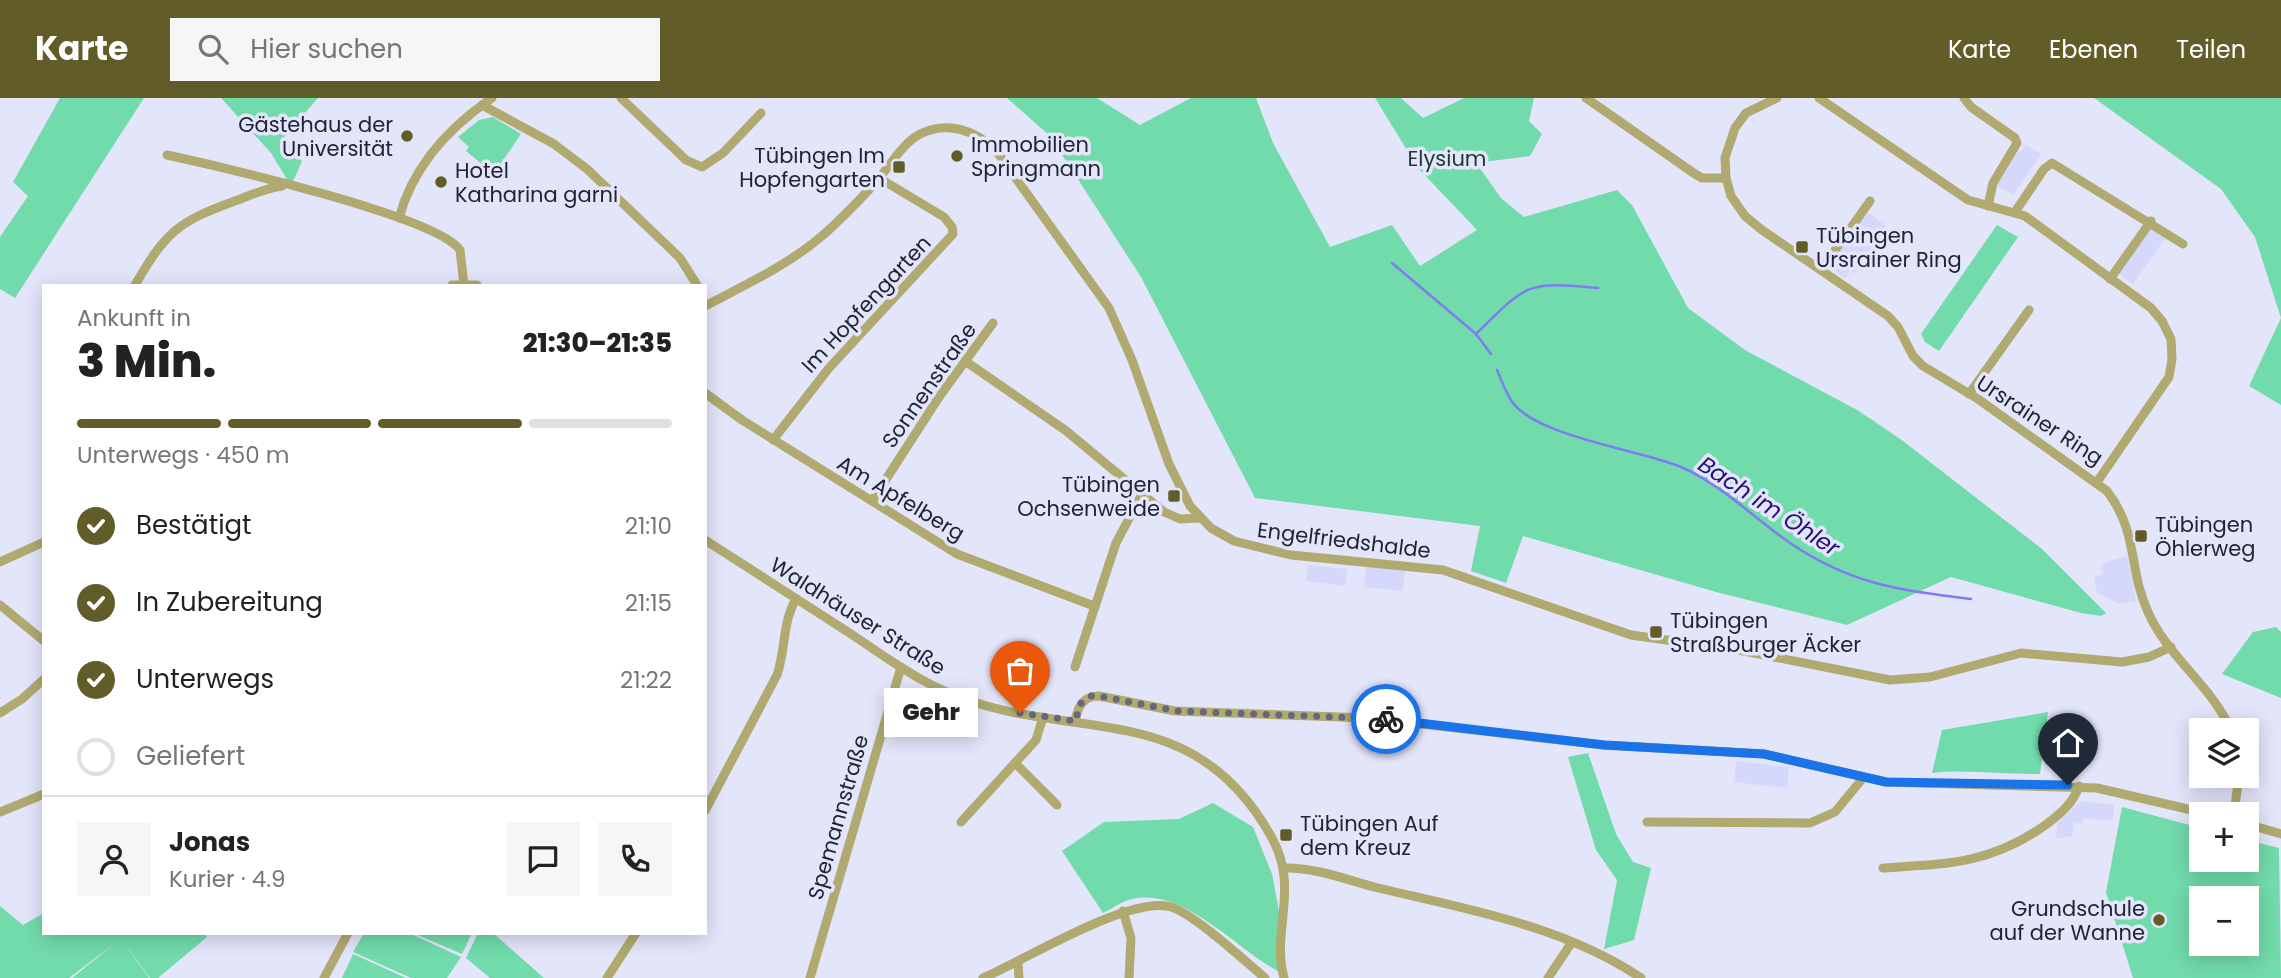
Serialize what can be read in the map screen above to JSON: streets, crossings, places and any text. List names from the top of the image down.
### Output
{
  "streets": {
    "street": [
      "Im Hopfengarten",
      "Sonnenstraße",
      "Ursrainer Ring",
      "Am Apfelberg",
      "Engelfriedshalde",
      "Waldhäuser Straße",
      "Spemannstraße"
    ]
  },
  "crossings": [
    ["Im Hopfengarten", "Am Apfelberg"],
    ["Im Hopfengarten", "Engelfriedshalde"],
    ["Sonnenstraße", "Am Apfelberg"],
    ["Waldhäuser Straße", "Spemannstraße"]
  ],
  "water": ["Bach im Öhler"],
  "parks": ["Elysium"],
  "places": {
    "other": [
      "Gästehaus der Universität",
      "Immobilien Springmann",
      "Hotel Katharina garni",
      "Gehr",
      "Grundschule auf der Wanne"
    ],
    "transit": [
      "Tübingen Im Hopfengarten",
      "Tübingen Ursrainer Ring",
      "Tübingen Ochsenweide",
      "Tübingen Öhlerweg",
      "Tübingen Straßburger Äcker",
      "Tübingen Auf dem Kreuz"
    ]
  },
  "page": {
    "header": "Karte",
    "search": "Hier suchen",
    "nav": ["Karte", "Ebenen", "Teilen"],
    "heading": ["3 Min.", "Ankunft in", "21:30–21:35"],
    "panel": ["Jonas", "Kurier · 4.9"],
    "bar": "Unterwegs · 450 m",
    "list": [
      ["Bestätigt", "21:10"],
      ["In Zubereitung", "21:15"],
      ["Unterwegs", "21:22"],
      "Geliefert"
    ],
    "bubble": "Gehr",
    "map_buttons": ["+", "−"]
  }
}
